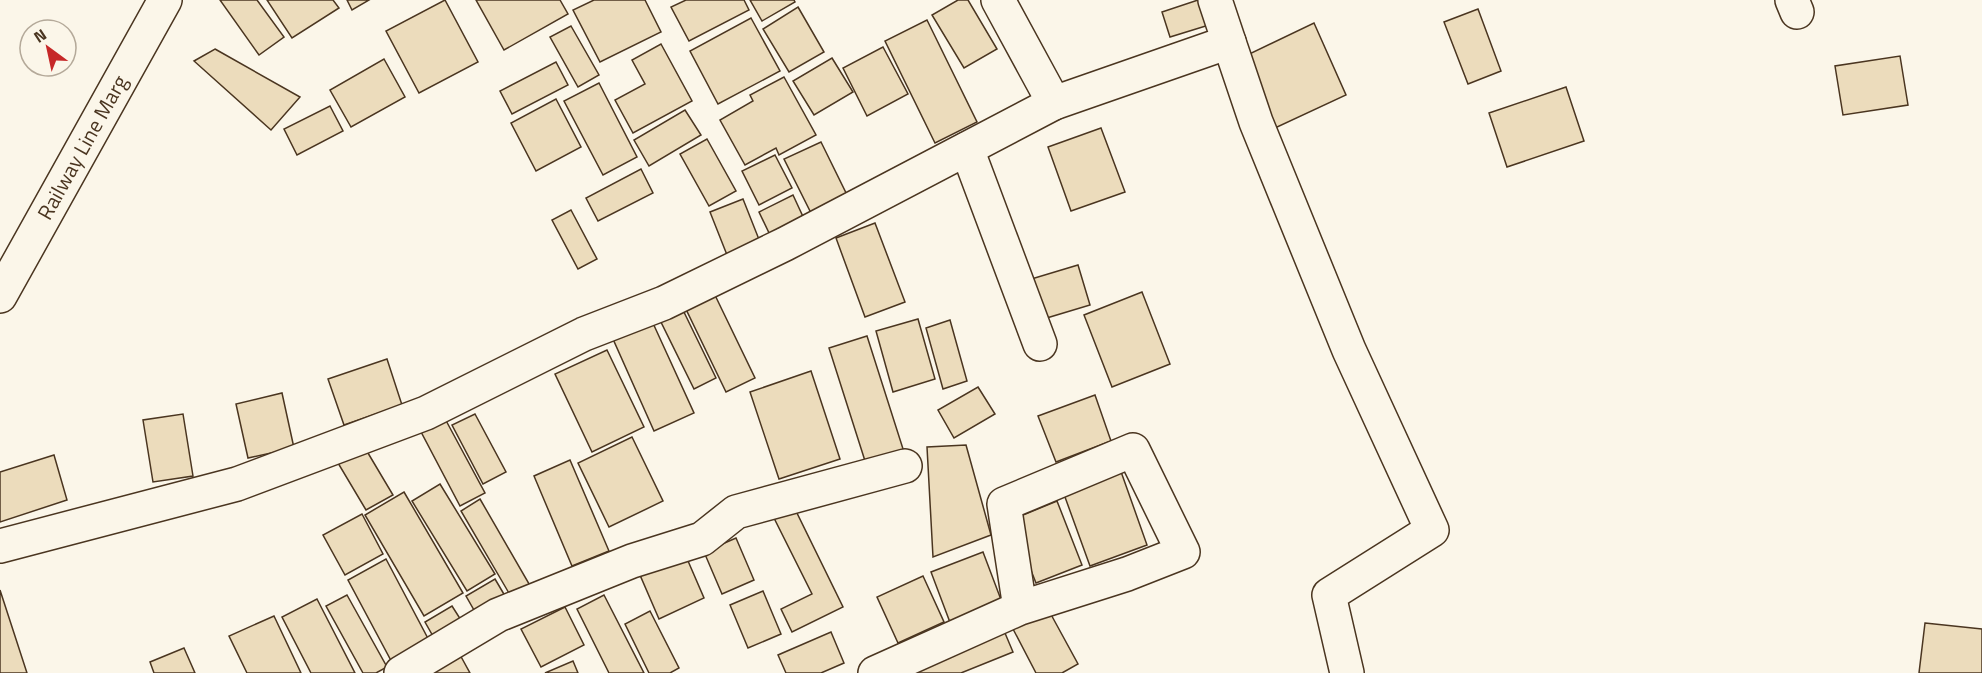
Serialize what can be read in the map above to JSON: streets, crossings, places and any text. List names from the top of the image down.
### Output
{
  "streets": {
    "street": ["Railway Line Marg"]
  },
  "north": "top left"
}
